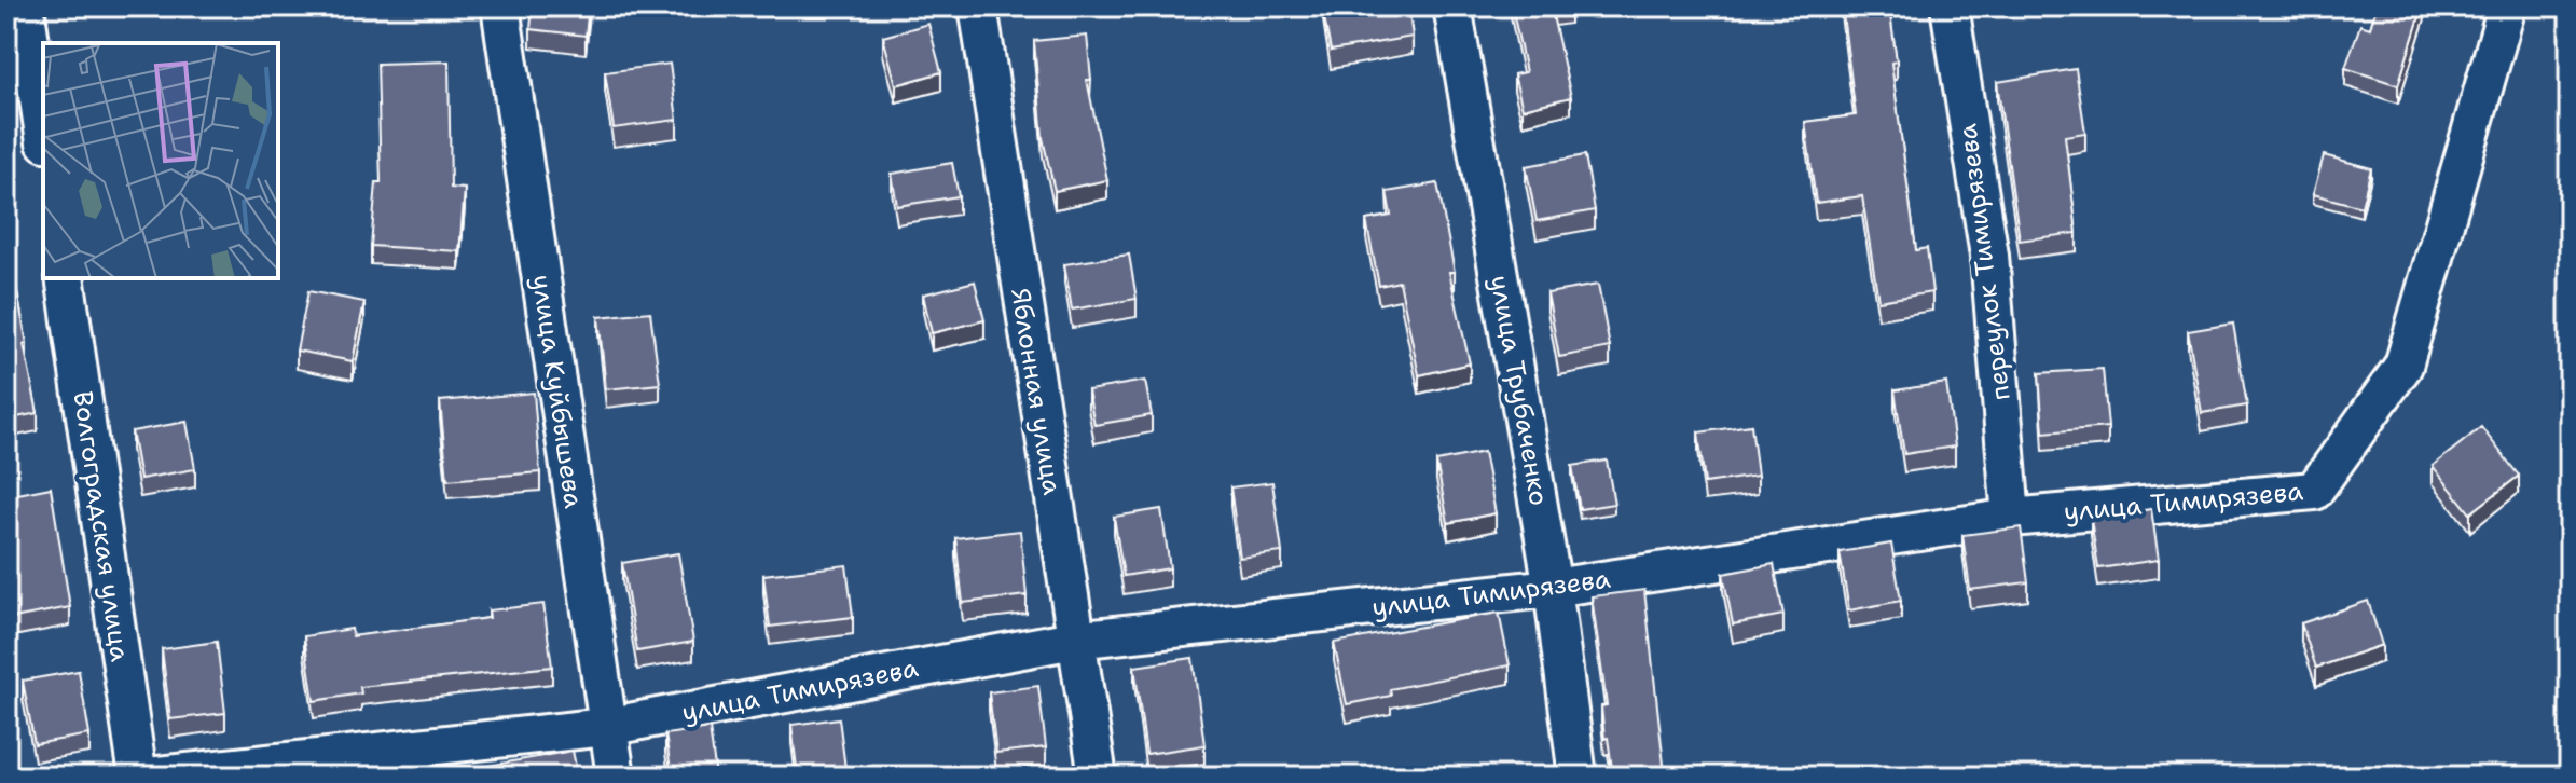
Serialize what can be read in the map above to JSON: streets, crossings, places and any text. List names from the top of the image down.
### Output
{
  "streets": {
    "street": [
      "переулок Тимирязева",
      "улица Трубаченко",
      "улица Куйбышева",
      "Яблонная улица",
      "улица Тимирязева",
      "Волгоградская улица"
    ]
  },
  "crossings": [
    ["переулок Тимирязева", "улица Тимирязева"],
    ["улица Трубаченко", "улица Тимирязева"],
    ["улица Куйбышева", "улица Тимирязева"],
    ["Яблонная улица", "улица Тимирязева"]
  ]
}
